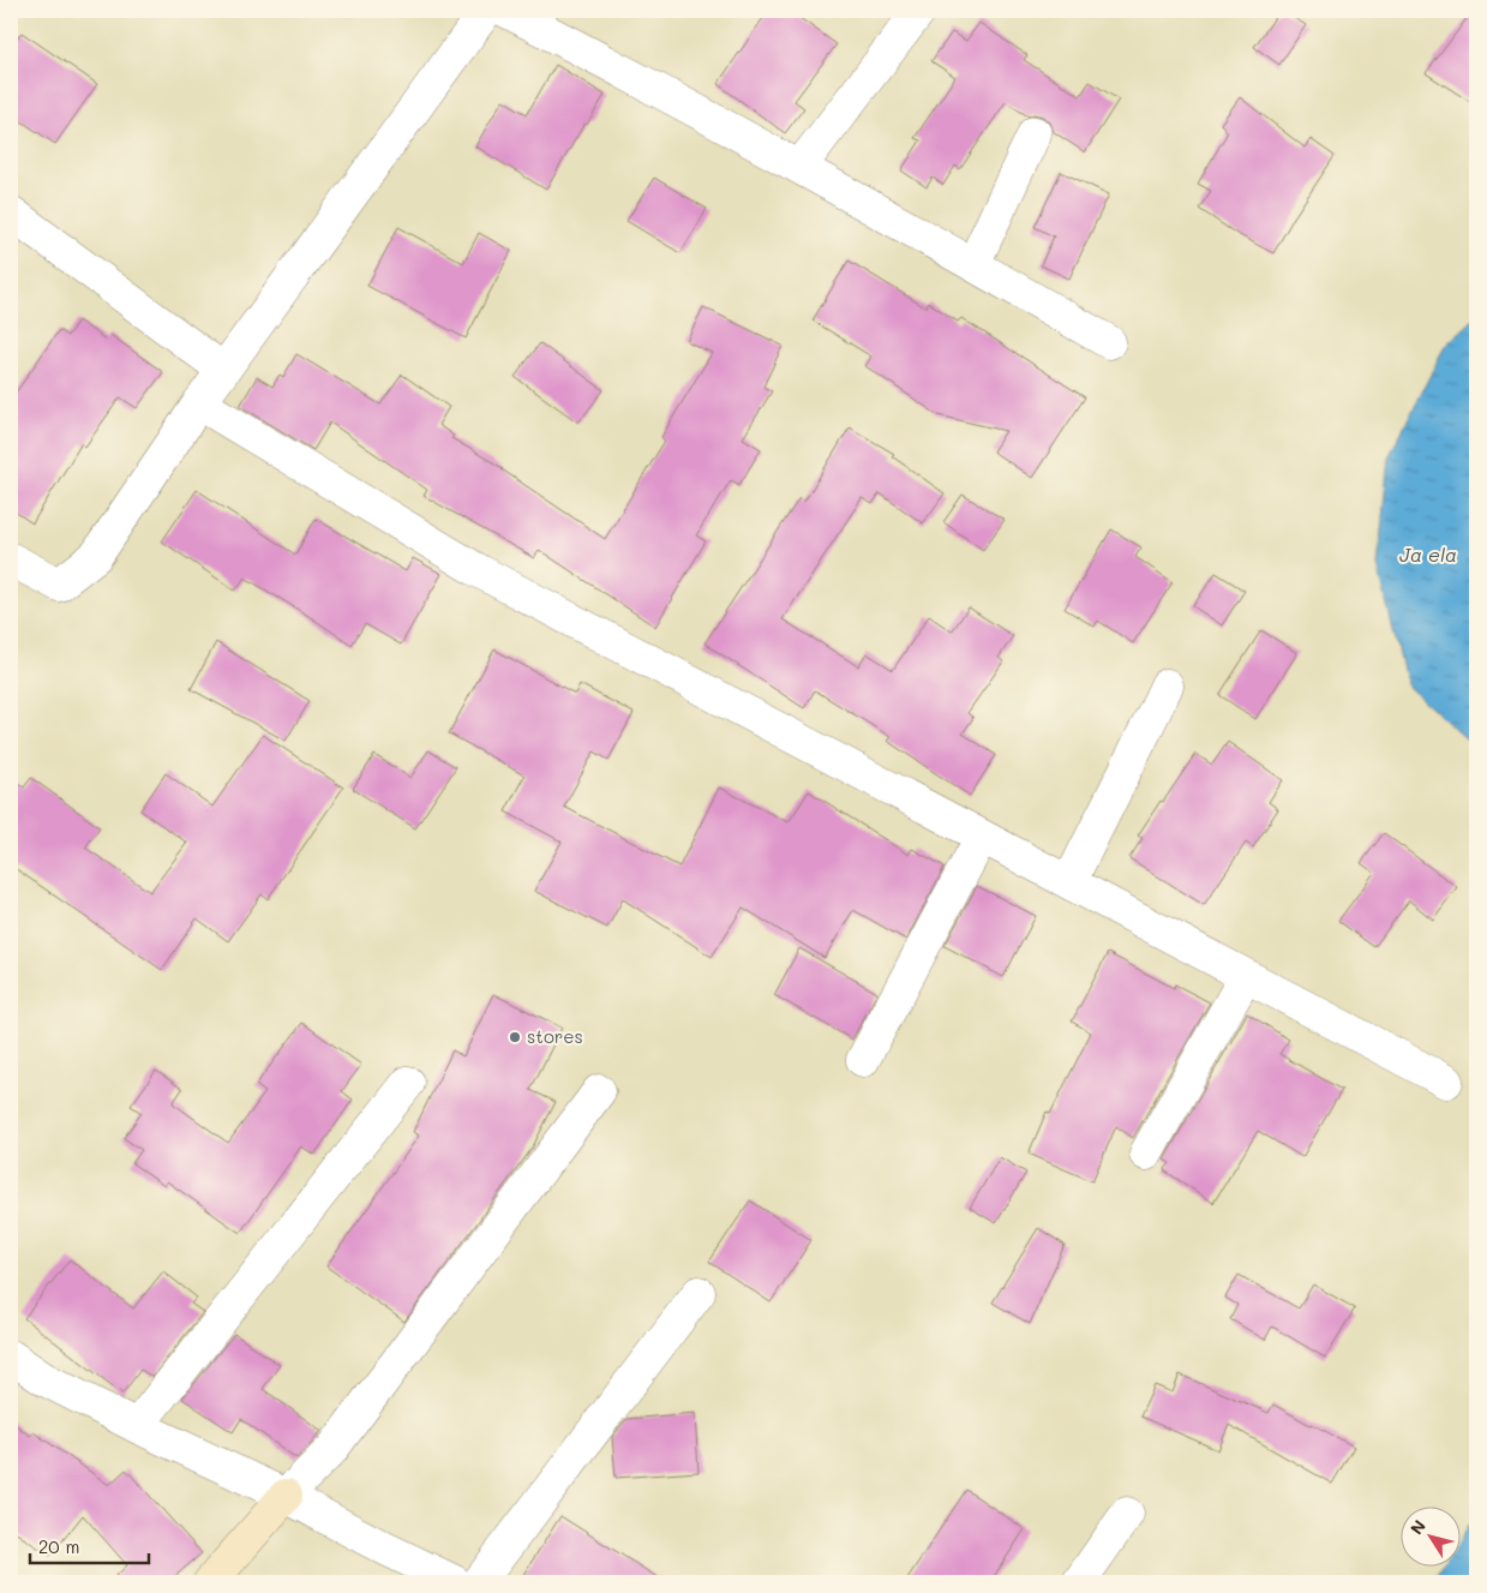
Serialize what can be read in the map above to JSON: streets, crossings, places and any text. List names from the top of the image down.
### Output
{
  "water": ["Ja ela"],
  "places": ["stores"],
  "scale_bar": "20 m",
  "north": "top left"
}
